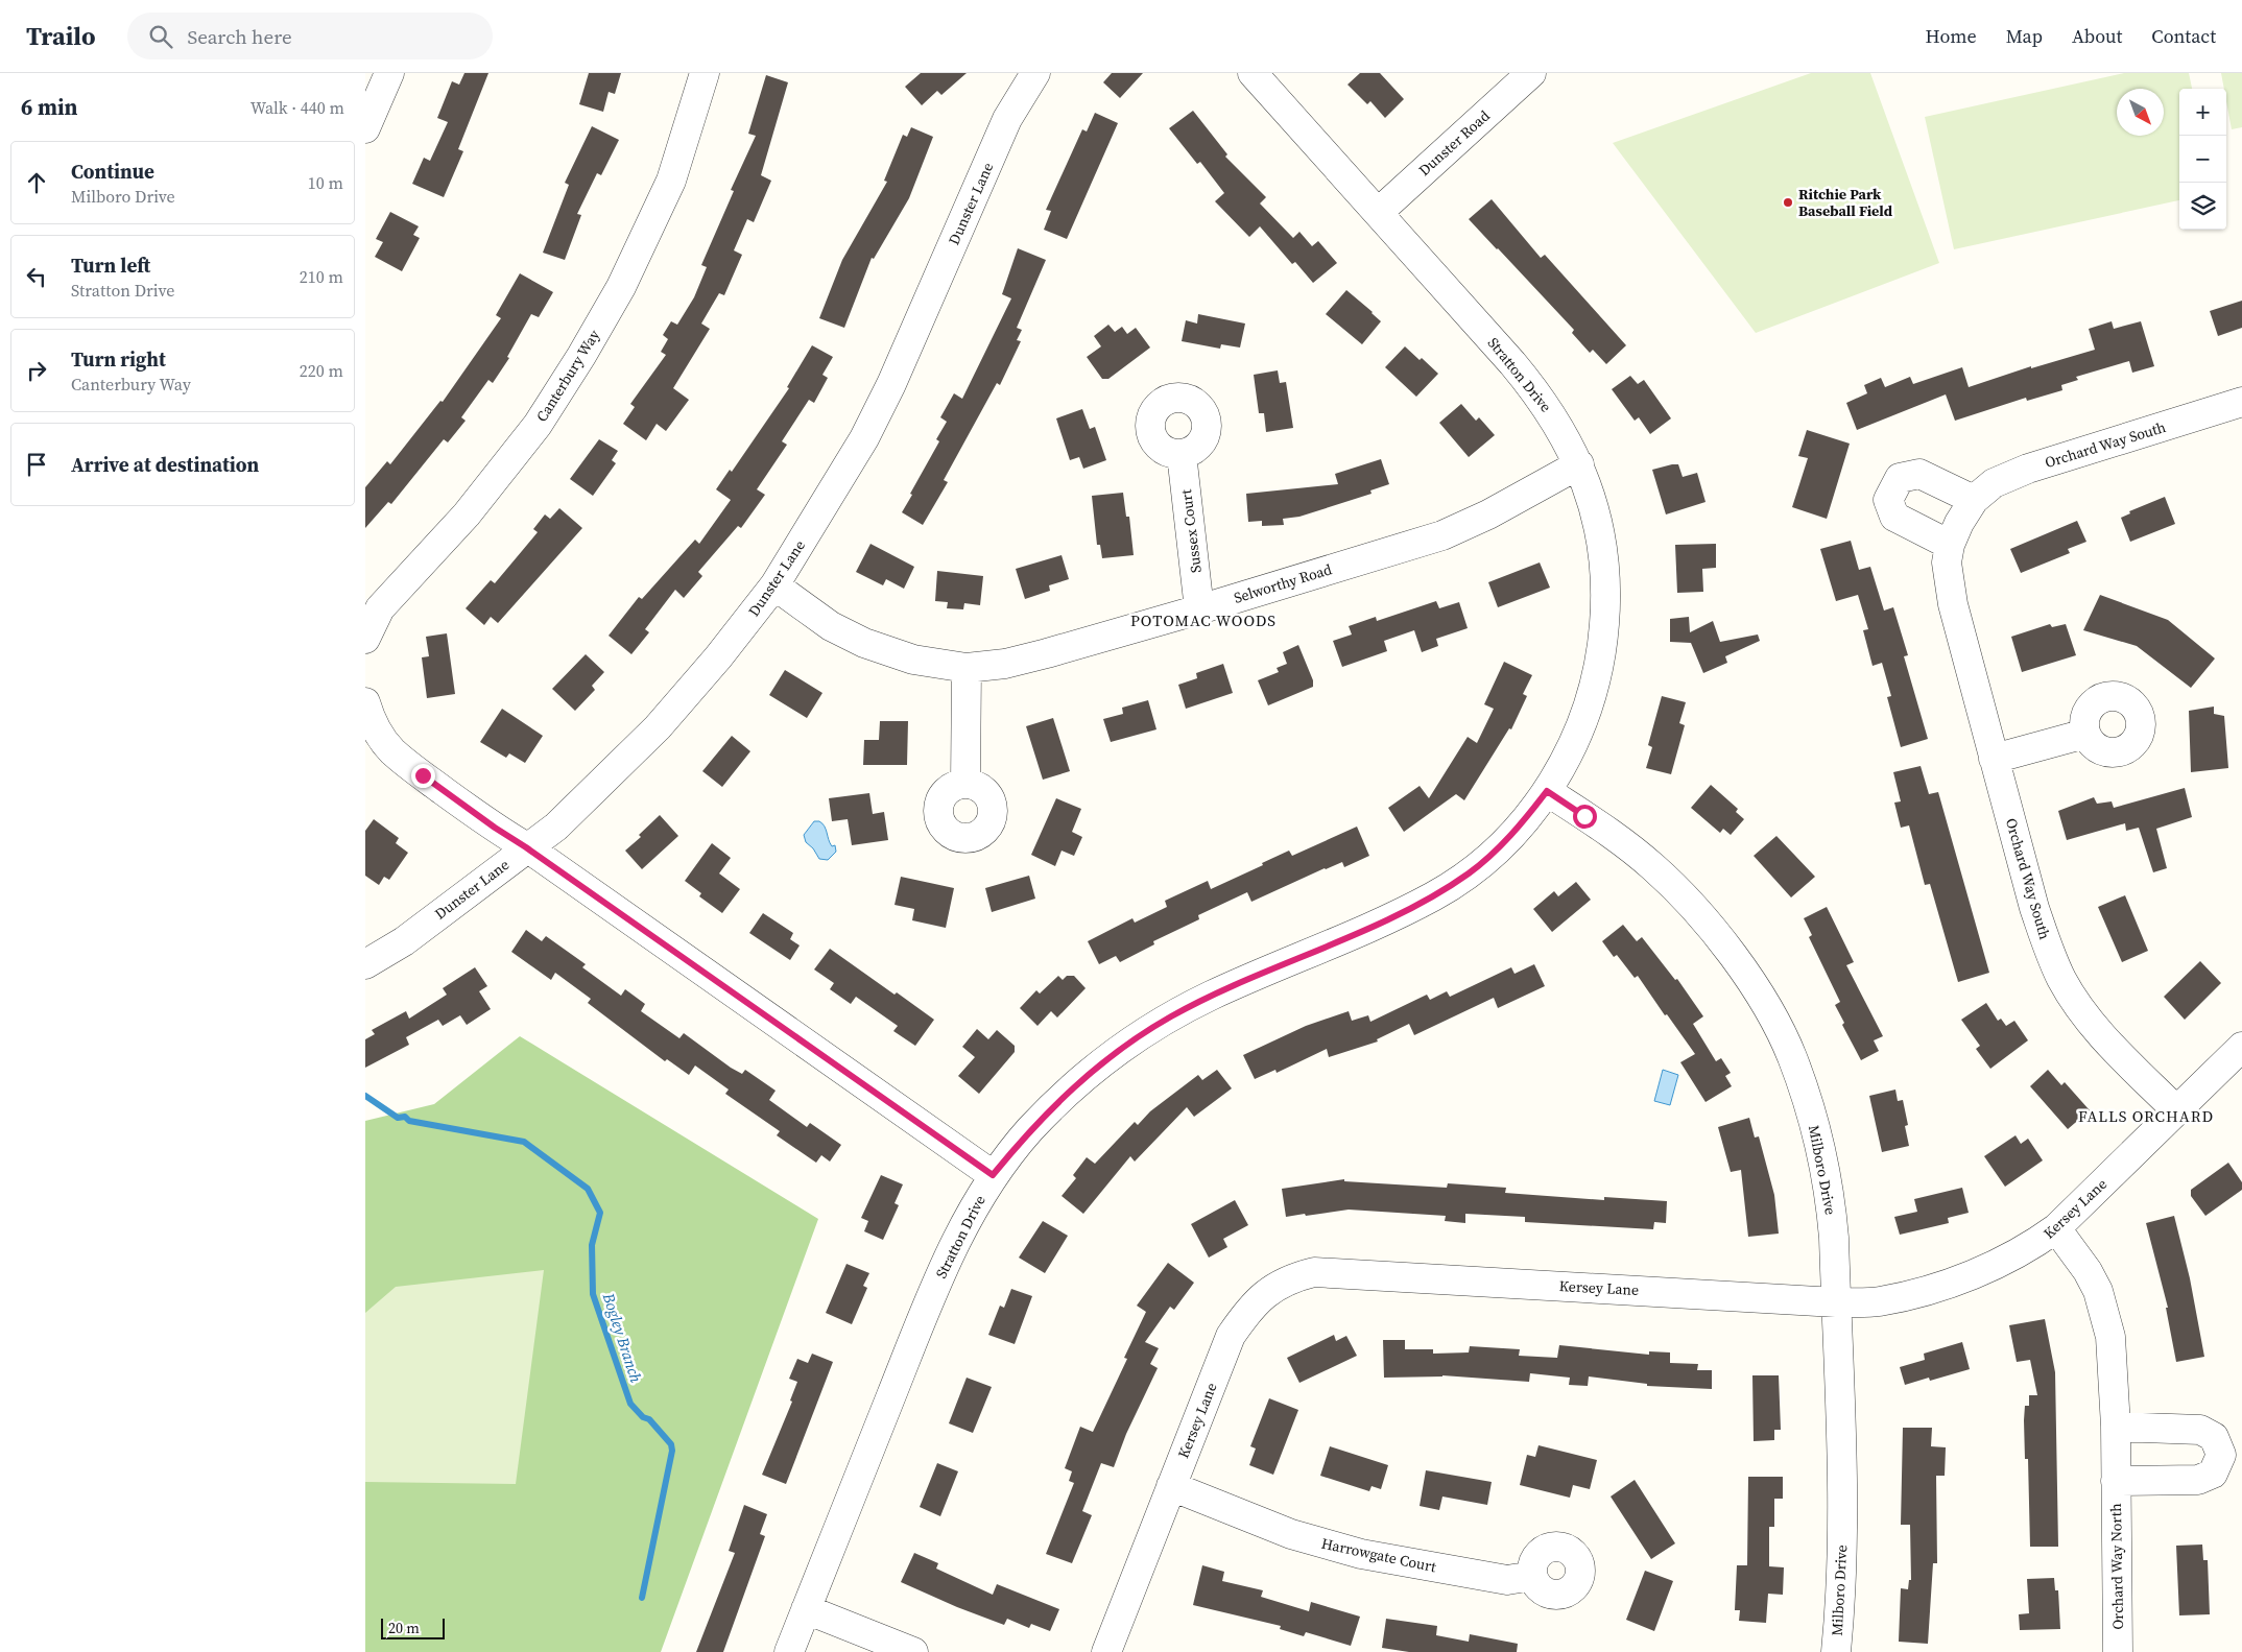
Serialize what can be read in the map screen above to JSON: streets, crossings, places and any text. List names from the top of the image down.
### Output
{
  "streets": {
    "street": [
      "Dunster Road",
      "Dunster Lane",
      "Stratton Drive",
      "Canterbury Way",
      "Orchard Way South",
      "Sussex Court",
      "Selworthy Road",
      "Milboro Drive",
      "Kersey Lane",
      "Harrowgate Court",
      "Orchard Way North"
    ]
  },
  "crossings": [
    ["Dunster Road", "Stratton Drive"],
    ["Dunster Lane", "Selworthy Road"],
    ["Stratton Drive", "Selworthy Road"],
    ["Stratton Drive", "Milboro Drive"],
    ["Orchard Way South", "Kersey Lane"],
    ["Sussex Court", "Selworthy Road"],
    ["Milboro Drive", "Kersey Lane"],
    ["Kersey Lane", "Harrowgate Court"],
    ["Kersey Lane", "Orchard Way North"]
  ],
  "districts": ["POTOMAC WOODS", "FALLS ORCHARD"],
  "water": ["Bogley Branch"],
  "places": ["Ritchie Park Baseball Field"],
  "scale_bar": "20 m",
  "north": "bottom right",
  "page": {
    "header": "Trailo",
    "search": "Search here",
    "nav": [
      "Home",
      "Map",
      "About",
      "Contact"
    ],
    "heading": ["6 min", "Walk · 440 m"],
    "map_buttons": ["+", "−"],
    "list": [
      ["Continue", "Milboro Drive", "10 m"],
      ["Turn left", "Stratton Drive", "210 m"],
      ["Turn right", "Canterbury Way", "220 m"],
      "Arrive at destination"
    ],
    "scale": "20 m"
  }
}
